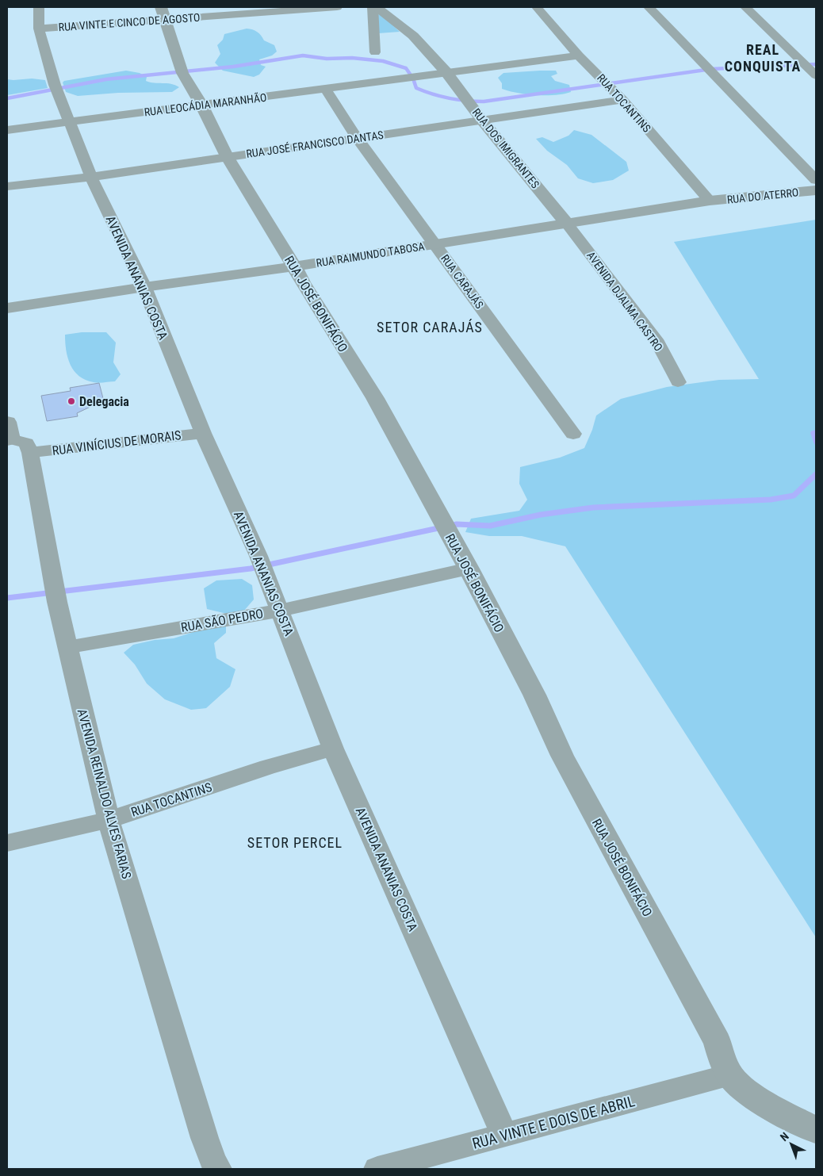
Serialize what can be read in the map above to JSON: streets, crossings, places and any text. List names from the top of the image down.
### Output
{
  "streets": {
    "street": [
      "RUA VINTE E CINCO DE AGOSTO",
      "RUA TOCANTINS",
      "RUA LEOCÁDIA MARANHÃO",
      "RUA JOSÉ FRANCISCO DANTAS",
      "RUA DOS IMIGRANTES",
      "RUA DO ATERRO",
      "RUA RAIMUNDO TABOSA",
      "AVENIDA ANANIAS COSTA",
      "RUA CARAJÁS",
      "AVENIDA DJALMA CASTRO",
      "RUA JOSÉ BONIFÁCIO",
      "RUA VINÍCIUS DE MORAIS",
      "RUA SÃO PEDRO",
      "AVENIDA REINALDO ALVES FARIAS",
      "RUA VINTE E DOIS DE ABRIL"
    ]
  },
  "crossings": [
    ["RUA VINTE E CINCO DE AGOSTO", "AVENIDA ANANIAS COSTA"],
    ["RUA VINTE E CINCO DE AGOSTO", "RUA JOSÉ BONIFÁCIO"],
    ["RUA TOCANTINS", "RUA LEOCÁDIA MARANHÃO"],
    ["RUA TOCANTINS", "RUA JOSÉ FRANCISCO DANTAS"],
    ["RUA TOCANTINS", "RUA DO ATERRO"],
    ["RUA TOCANTINS", "RUA RAIMUNDO TABOSA"],
    ["RUA TOCANTINS", "AVENIDA ANANIAS COSTA"],
    ["RUA TOCANTINS", "AVENIDA REINALDO ALVES FARIAS"],
    ["RUA LEOCÁDIA MARANHÃO", "RUA DOS IMIGRANTES"],
    ["RUA LEOCÁDIA MARANHÃO", "AVENIDA ANANIAS COSTA"],
    ["RUA LEOCÁDIA MARANHÃO", "RUA CARAJÁS"],
    ["RUA LEOCÁDIA MARANHÃO", "RUA JOSÉ BONIFÁCIO"],
    ["RUA JOSÉ FRANCISCO DANTAS", "RUA DOS IMIGRANTES"],
    ["RUA JOSÉ FRANCISCO DANTAS", "AVENIDA ANANIAS COSTA"],
    ["RUA JOSÉ FRANCISCO DANTAS", "RUA CARAJÁS"],
    ["RUA JOSÉ FRANCISCO DANTAS", "RUA JOSÉ BONIFÁCIO"],
    ["RUA DOS IMIGRANTES", "RUA RAIMUNDO TABOSA"],
    ["RUA DOS IMIGRANTES", "AVENIDA DJALMA CASTRO"],
    ["RUA DO ATERRO", "RUA RAIMUNDO TABOSA"],
    ["RUA RAIMUNDO TABOSA", "AVENIDA ANANIAS COSTA"],
    ["RUA RAIMUNDO TABOSA", "RUA CARAJÁS"],
    ["RUA RAIMUNDO TABOSA", "AVENIDA DJALMA CASTRO"],
    ["RUA RAIMUNDO TABOSA", "RUA JOSÉ BONIFÁCIO"],
    ["AVENIDA ANANIAS COSTA", "RUA VINÍCIUS DE MORAIS"],
    ["AVENIDA ANANIAS COSTA", "RUA SÃO PEDRO"],
    ["AVENIDA ANANIAS COSTA", "RUA VINTE E DOIS DE ABRIL"],
    ["RUA JOSÉ BONIFÁCIO", "RUA SÃO PEDRO"],
    ["RUA JOSÉ BONIFÁCIO", "RUA VINTE E DOIS DE ABRIL"],
    ["RUA VINÍCIUS DE MORAIS", "AVENIDA REINALDO ALVES FARIAS"],
    ["RUA SÃO PEDRO", "AVENIDA REINALDO ALVES FARIAS"]
  ],
  "districts": ["REAL CONQUISTA", "SETOR CARAJÁS", "SETOR PERCEL"],
  "places": ["Delegacia"],
  "north": "top left"
}
